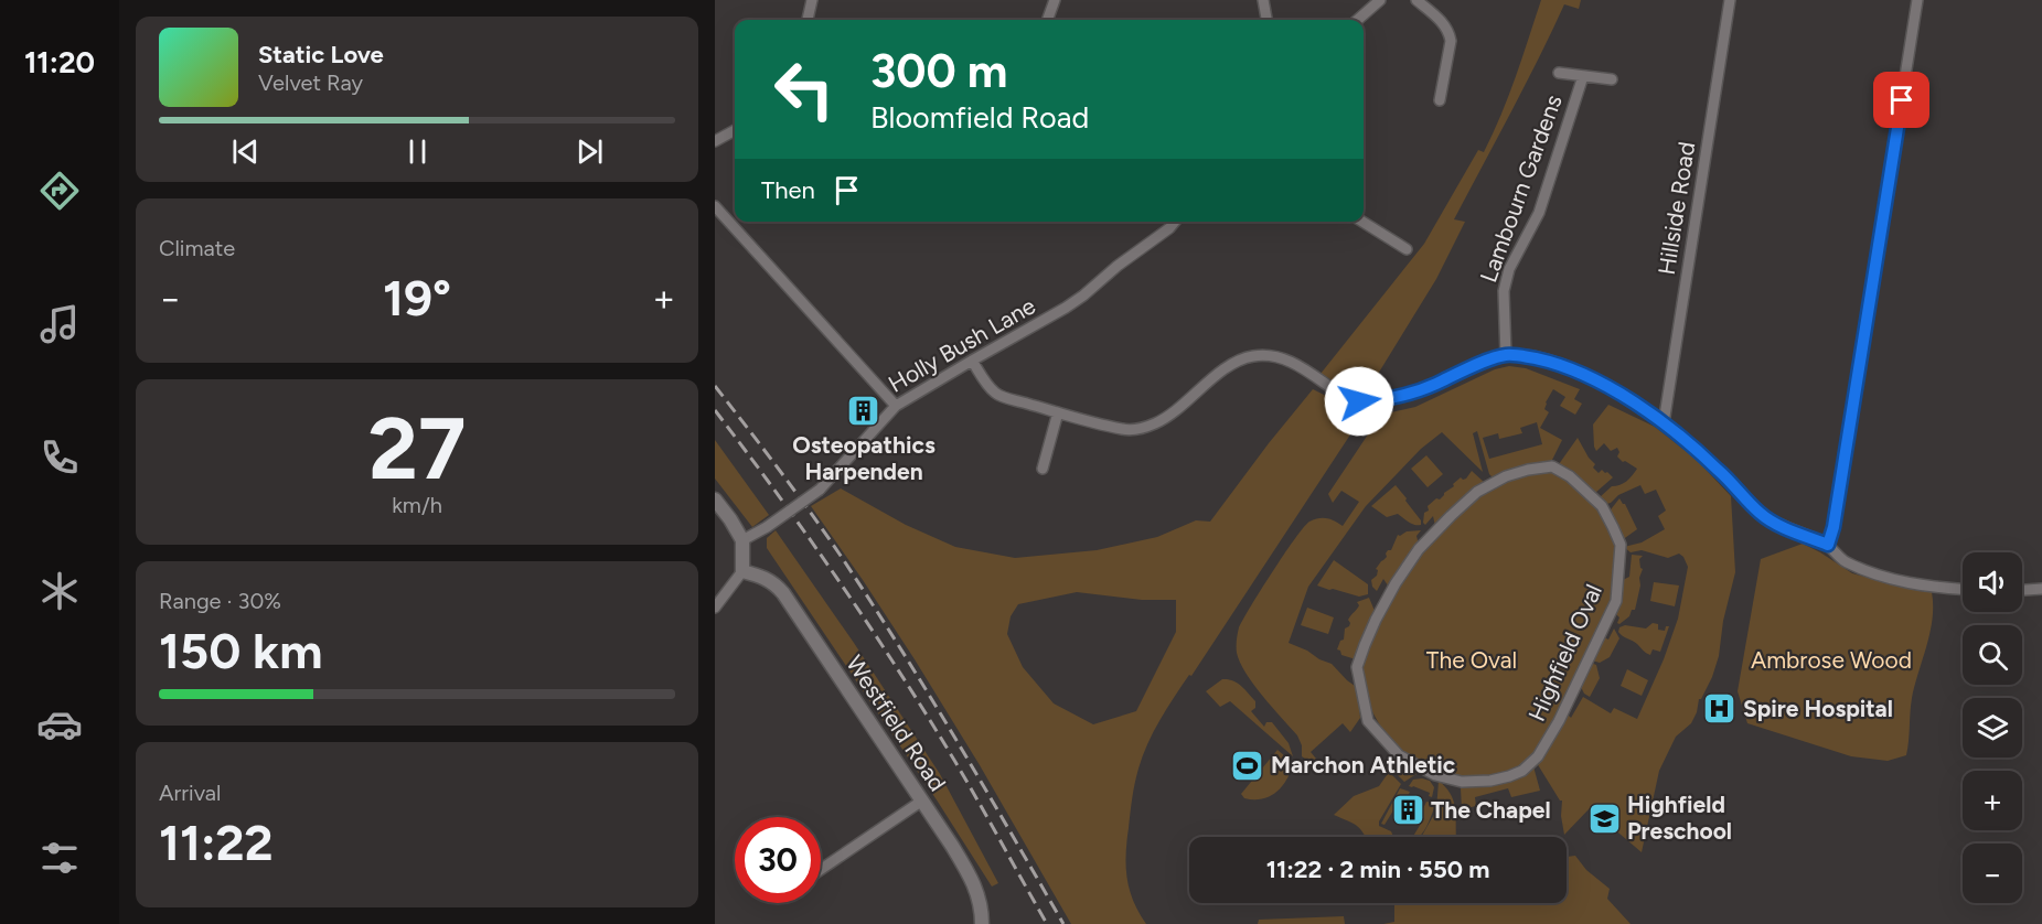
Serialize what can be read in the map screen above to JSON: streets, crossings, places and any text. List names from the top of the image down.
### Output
{
  "streets": {
    "street": [
      "Lambourn Gardens",
      "Hillside Road",
      "Holly Bush Lane",
      "Highfield Oval",
      "Westfield Road"
    ]
  },
  "parks": ["The Oval", "Ambrose Wood"],
  "places": {
    "building": ["Osteopathics Harpenden", "The Chapel"],
    "hospital": ["Spire Hospital"],
    "sports": ["Marchon Athletic"],
    "school or university": ["Highfield Preschool"]
  },
  "page": {
    "tabs": "11:20",
    "turn": ["300 m", "Bloomfield Road"],
    "song": ["Static Love", "Velvet Ray"],
    "then": "Then",
    "tile": [
      "Climate",
      ["27", "km/h"],
      ["Range · 30%", "150 km"],
      ["Arrival", "11:22"]
    ],
    "heat": ["−", "19°", "+"],
    "map_buttons": ["+", "−"],
    "limit": "30",
    "trip": "11:22 · 2 min · 550 m"
  }
}
